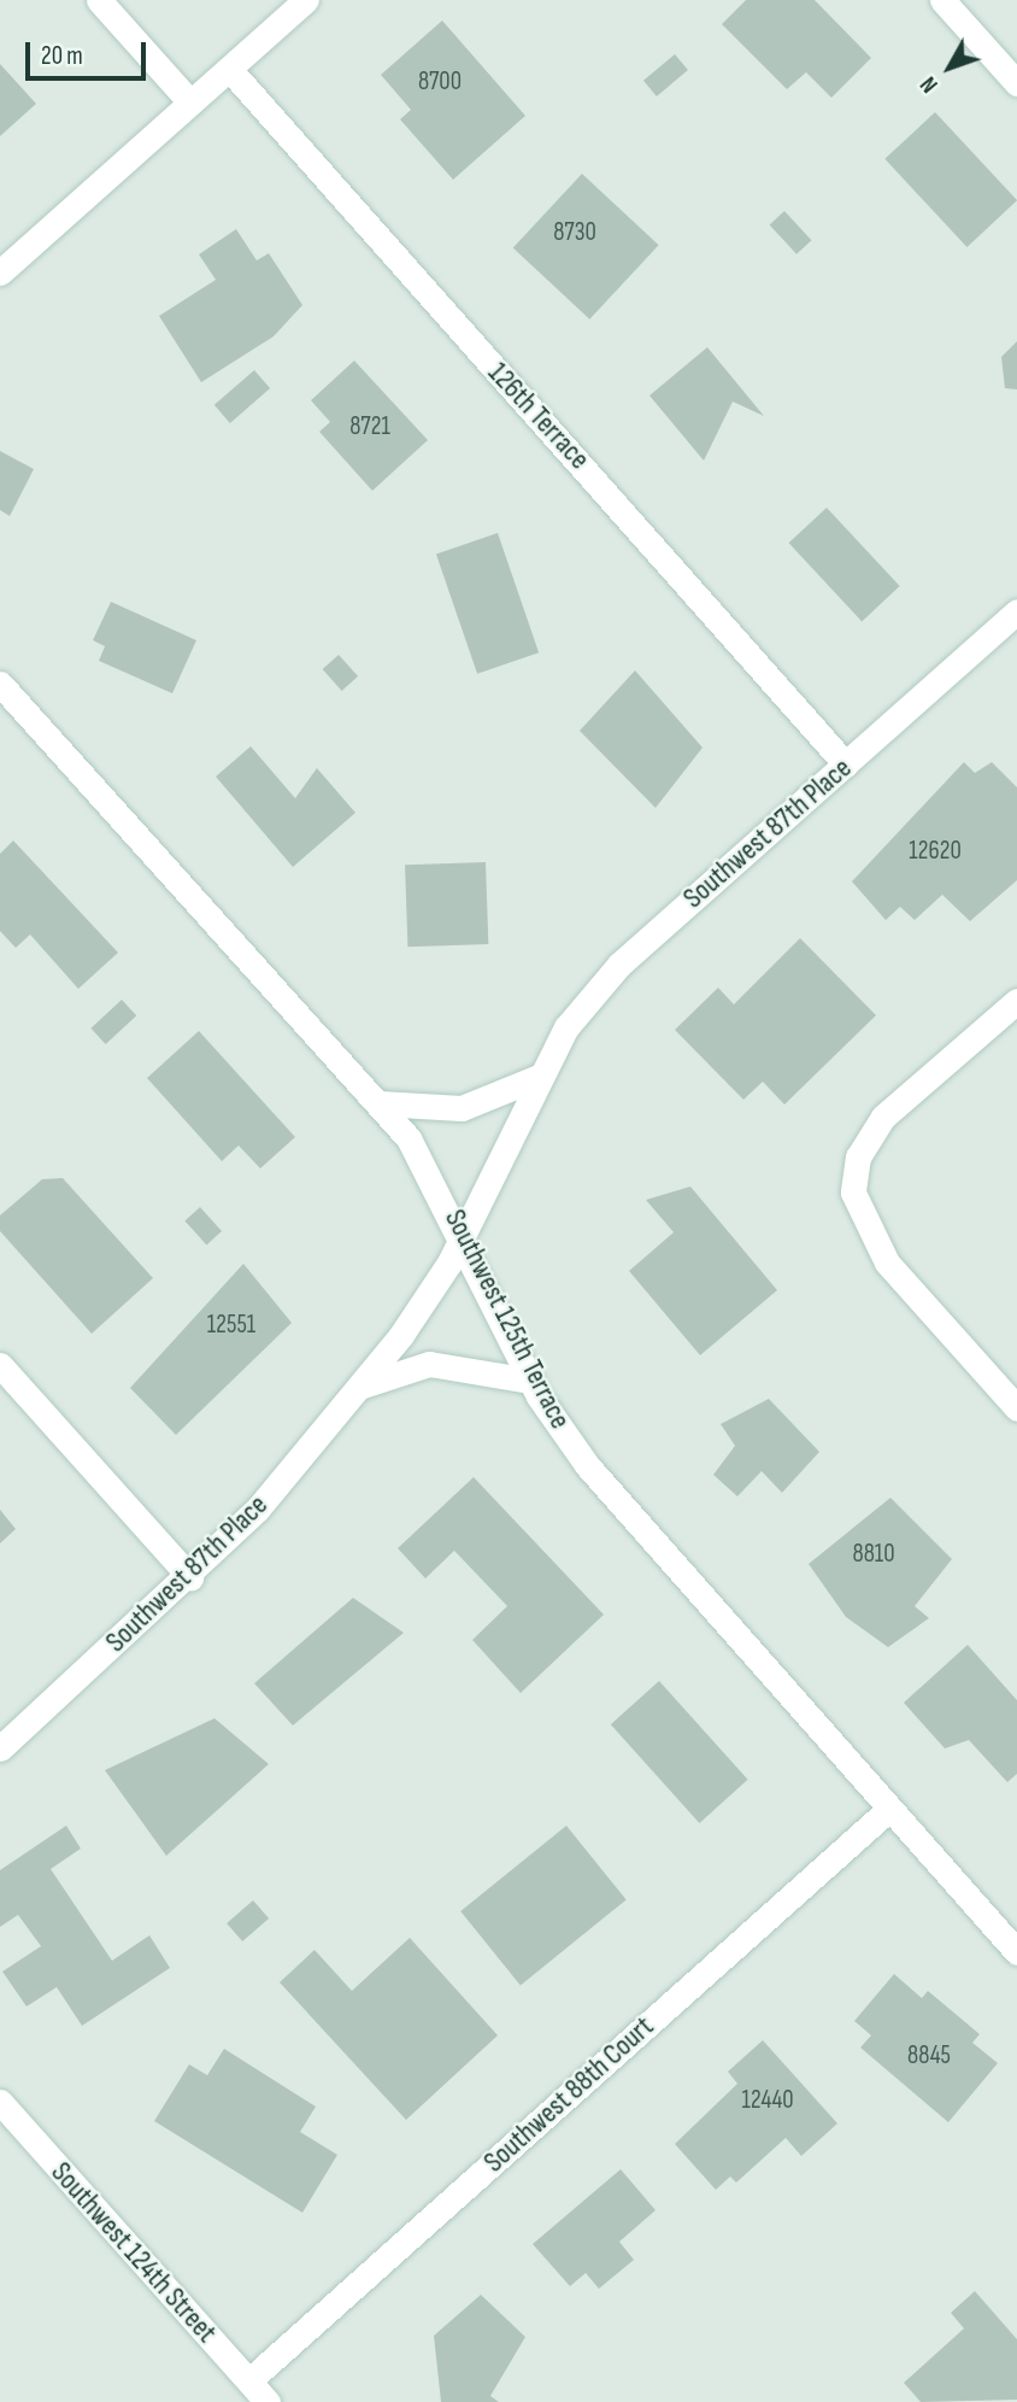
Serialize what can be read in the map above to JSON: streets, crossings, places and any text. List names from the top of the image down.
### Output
{
  "streets": {
    "street": [
      "126th Terrace",
      "Southwest 87th Place",
      "Southwest 125th Terrace",
      "Southwest 88th Court",
      "Southwest 124th Street"
    ]
  },
  "crossings": [
    ["126th Terrace", "Southwest 87th Place"],
    ["Southwest 87th Place", "Southwest 125th Terrace"],
    ["Southwest 125th Terrace", "Southwest 88th Court"],
    ["Southwest 88th Court", "Southwest 124th Street"]
  ],
  "house_numbers": [
    "8700",
    "8730",
    "8721",
    "12620",
    "12551",
    "8810",
    "8845",
    "12440"
  ],
  "scale_bar": "20 m",
  "north": "bottom left"
}
